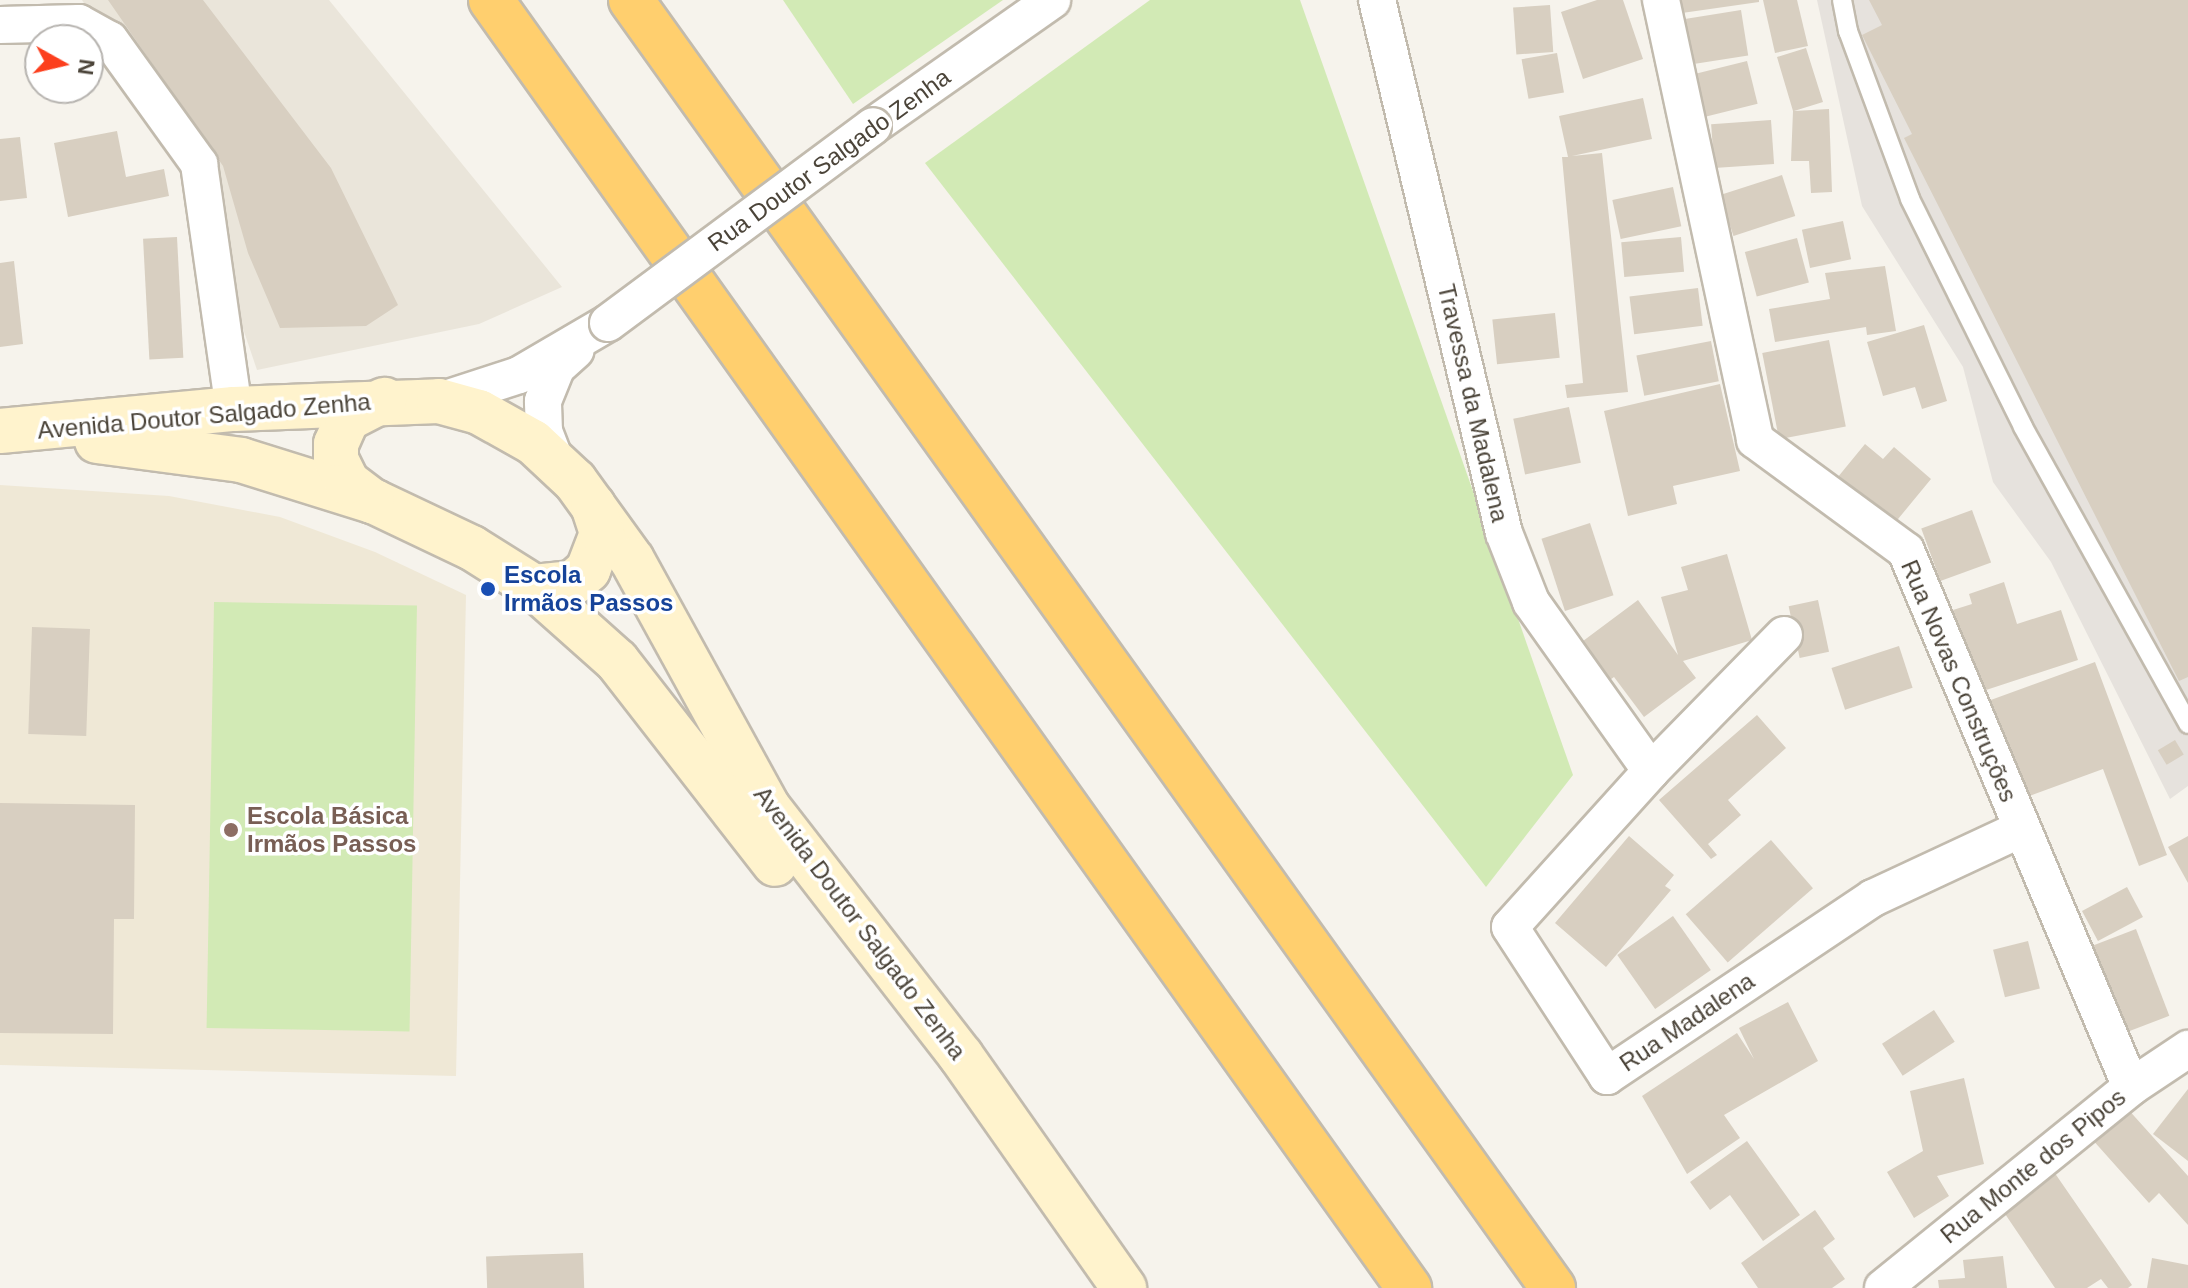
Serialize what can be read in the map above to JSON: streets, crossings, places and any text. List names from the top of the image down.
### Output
{
  "streets": {
    "main road": ["Avenida Doutor Salgado Zenha"],
    "street": [
      "Rua Doutor Salgado Zenha",
      "Travessa da Madalena",
      "Rua Novas Construções",
      "Rua Madalena",
      "Rua Monte dos Pipos"
    ]
  },
  "crossings": [
    ["Rua Doutor Salgado Zenha", "Avenida Doutor Salgado Zenha"],
    ["Travessa da Madalena", "Rua Madalena"],
    ["Rua Novas Construções", "Rua Madalena"],
    ["Rua Novas Construções", "Rua Monte dos Pipos"]
  ],
  "places": ["Escola Irmãos Passos", "Escola Básica Irmãos Passos"],
  "north": "right"
}
